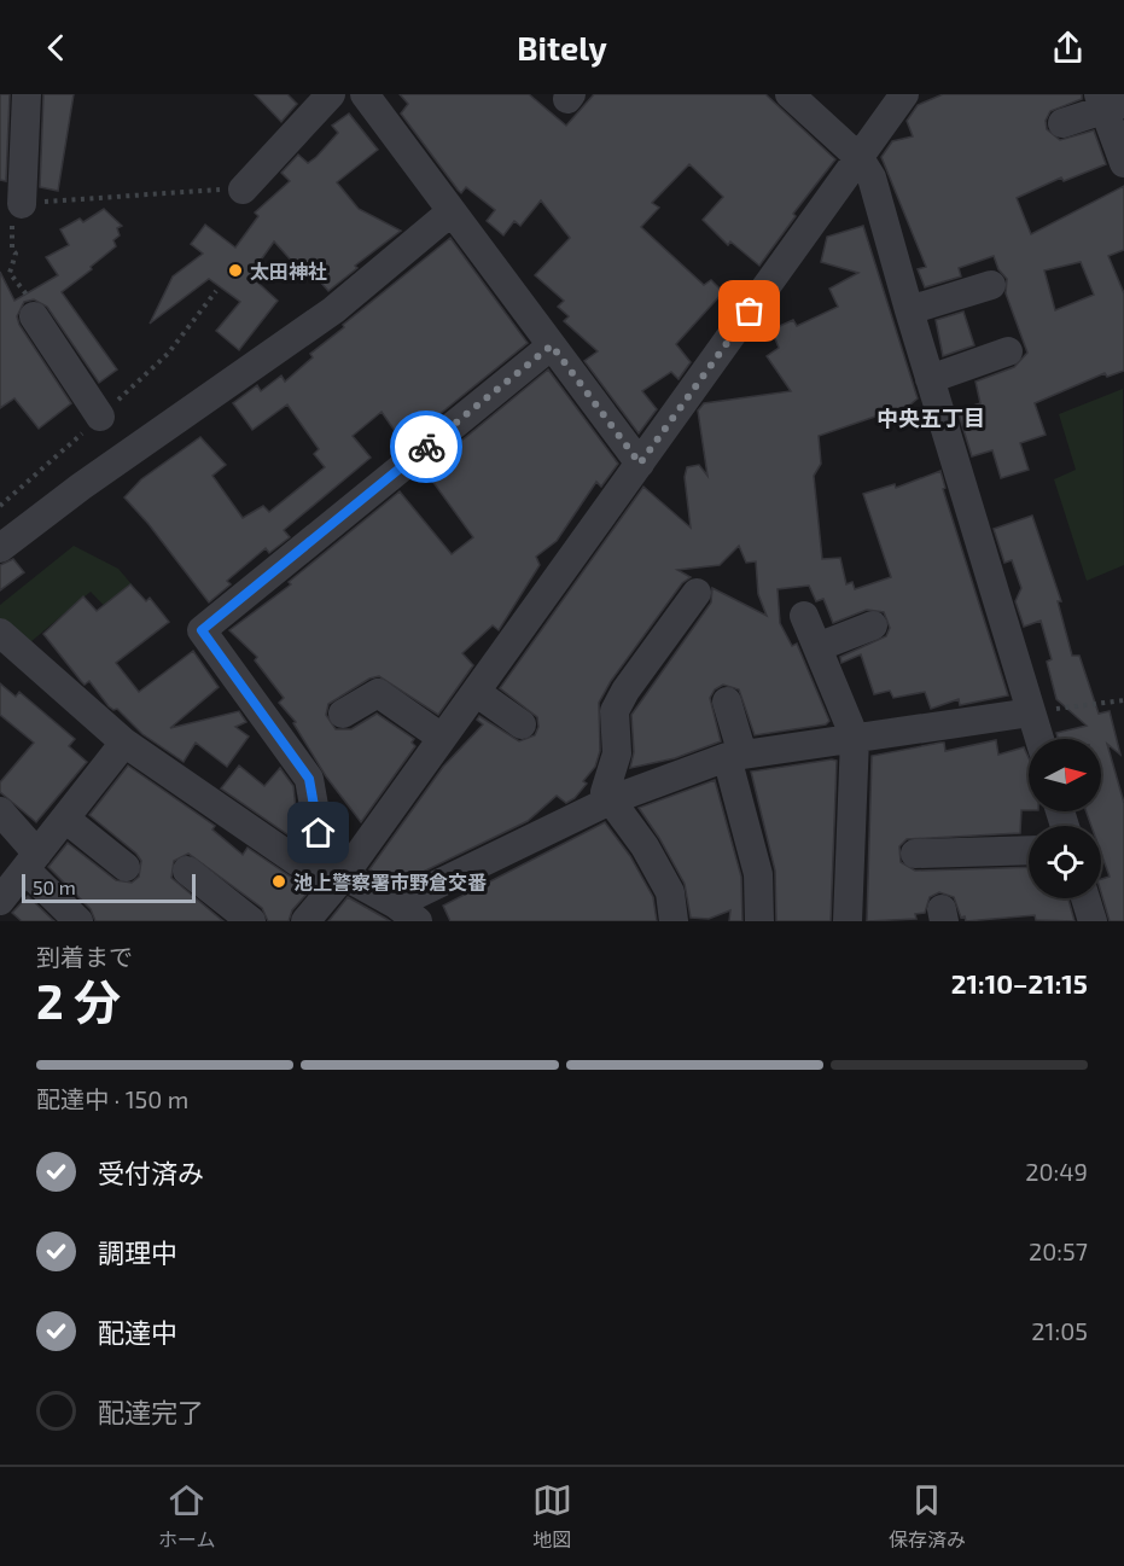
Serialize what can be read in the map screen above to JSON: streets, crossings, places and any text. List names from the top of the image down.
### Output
{
  "districts": ["中央五丁目"],
  "places": ["太田神社", "池上警察署市野倉交番"],
  "scale_bar": "50 m",
  "north": "right",
  "page": {
    "header": "Bitely",
    "scale": "50 m",
    "heading": ["2 分", "到着まで", "21:10–21:15"],
    "bar": "配達中 · 150 m",
    "list": [
      ["受付済み", "20:49"],
      ["調理中", "20:57"],
      ["配達中", "21:05"],
      "配達完了"
    ],
    "tabs": ["ホーム", "地図", "保存済み"]
  }
}
